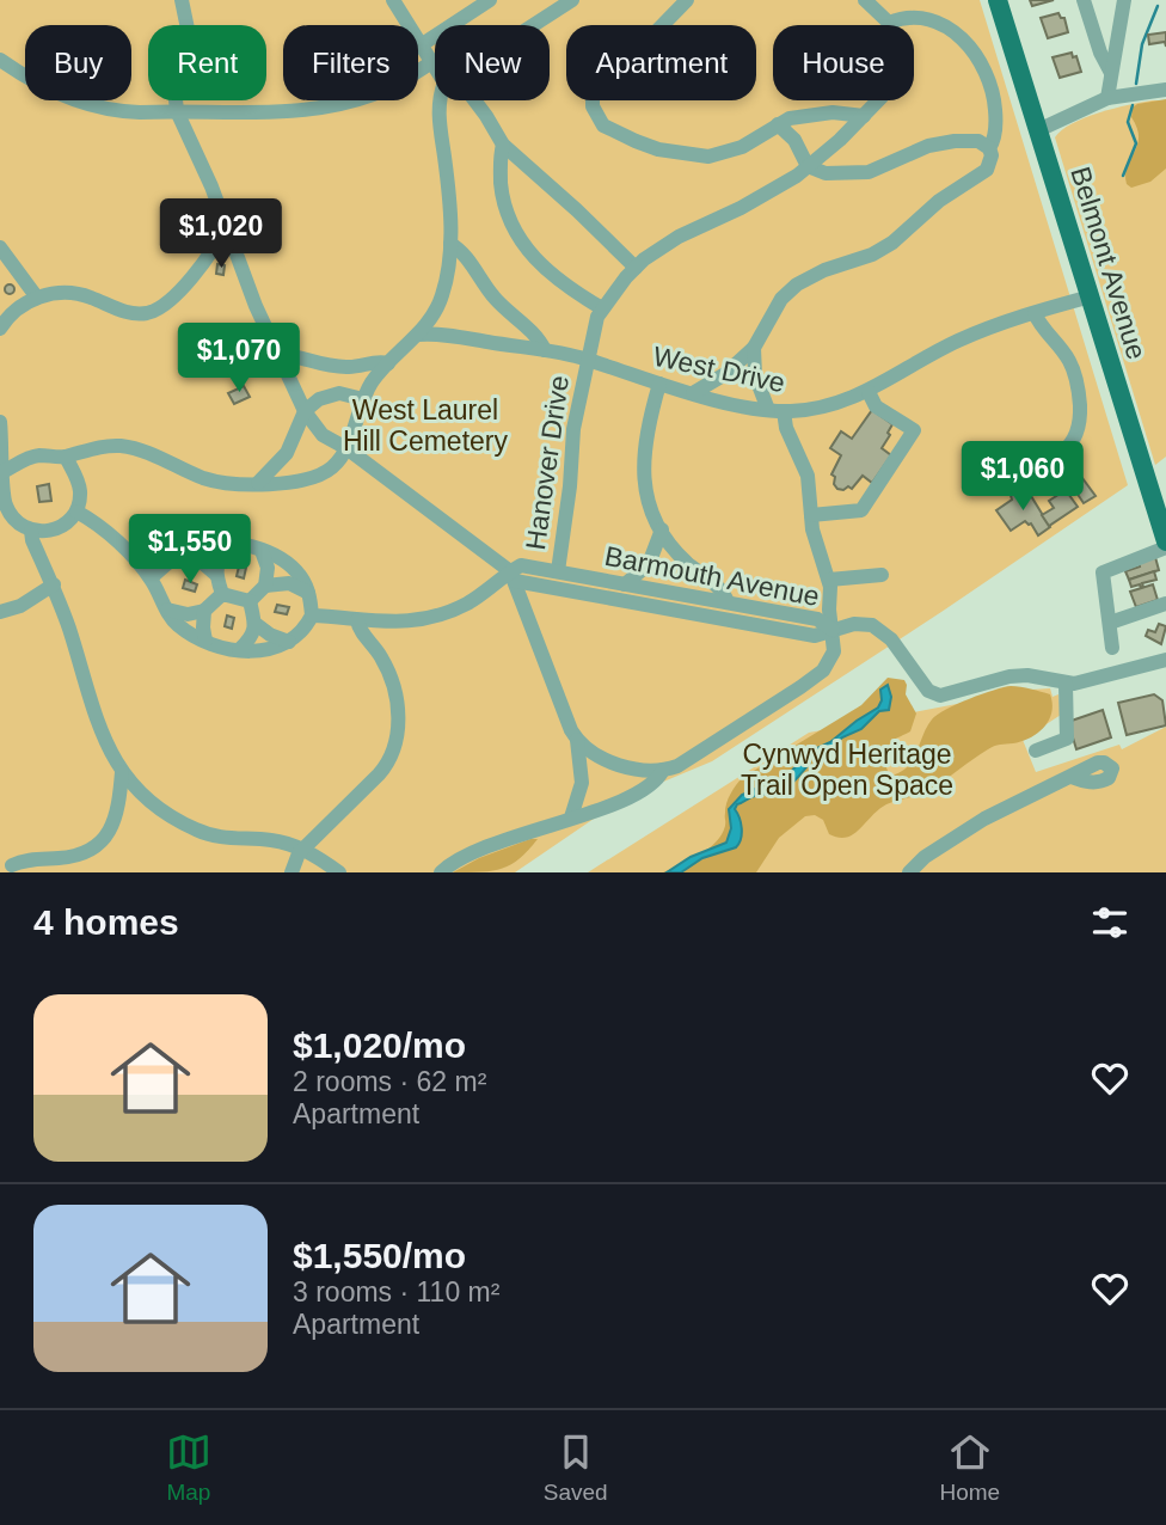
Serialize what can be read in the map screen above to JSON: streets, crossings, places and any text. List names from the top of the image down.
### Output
{
  "streets": {
    "main road": ["Belmont Avenue"],
    "street": ["West Drive", "Hanover Drive", "Barmouth Avenue"]
  },
  "crossings": [
    ["Belmont Avenue", "West Drive"],
    ["West Drive", "Hanover Drive"],
    ["Hanover Drive", "Barmouth Avenue"]
  ],
  "parks": ["West Laurel Hill Cemetery", "Cynwyd Heritage Trail Open Space"],
  "page": {
    "chip": [
      "Buy",
      "Rent",
      "Filters",
      "New",
      "Apartment",
      "House"
    ],
    "price": [
      "$1,020",
      "$1,070",
      "$1,060",
      "$1,550"
    ],
    "heading": "4 homes",
    "list": [
      {
        "name": "$1,020/mo",
        "note": "2 rooms · 62 m² · Apartment"
      },
      {
        "name": "$1,550/mo",
        "note": "3 rooms · 110 m² · Apartment"
      }
    ],
    "tabs": ["Map", "Saved", "Home"]
  }
}
